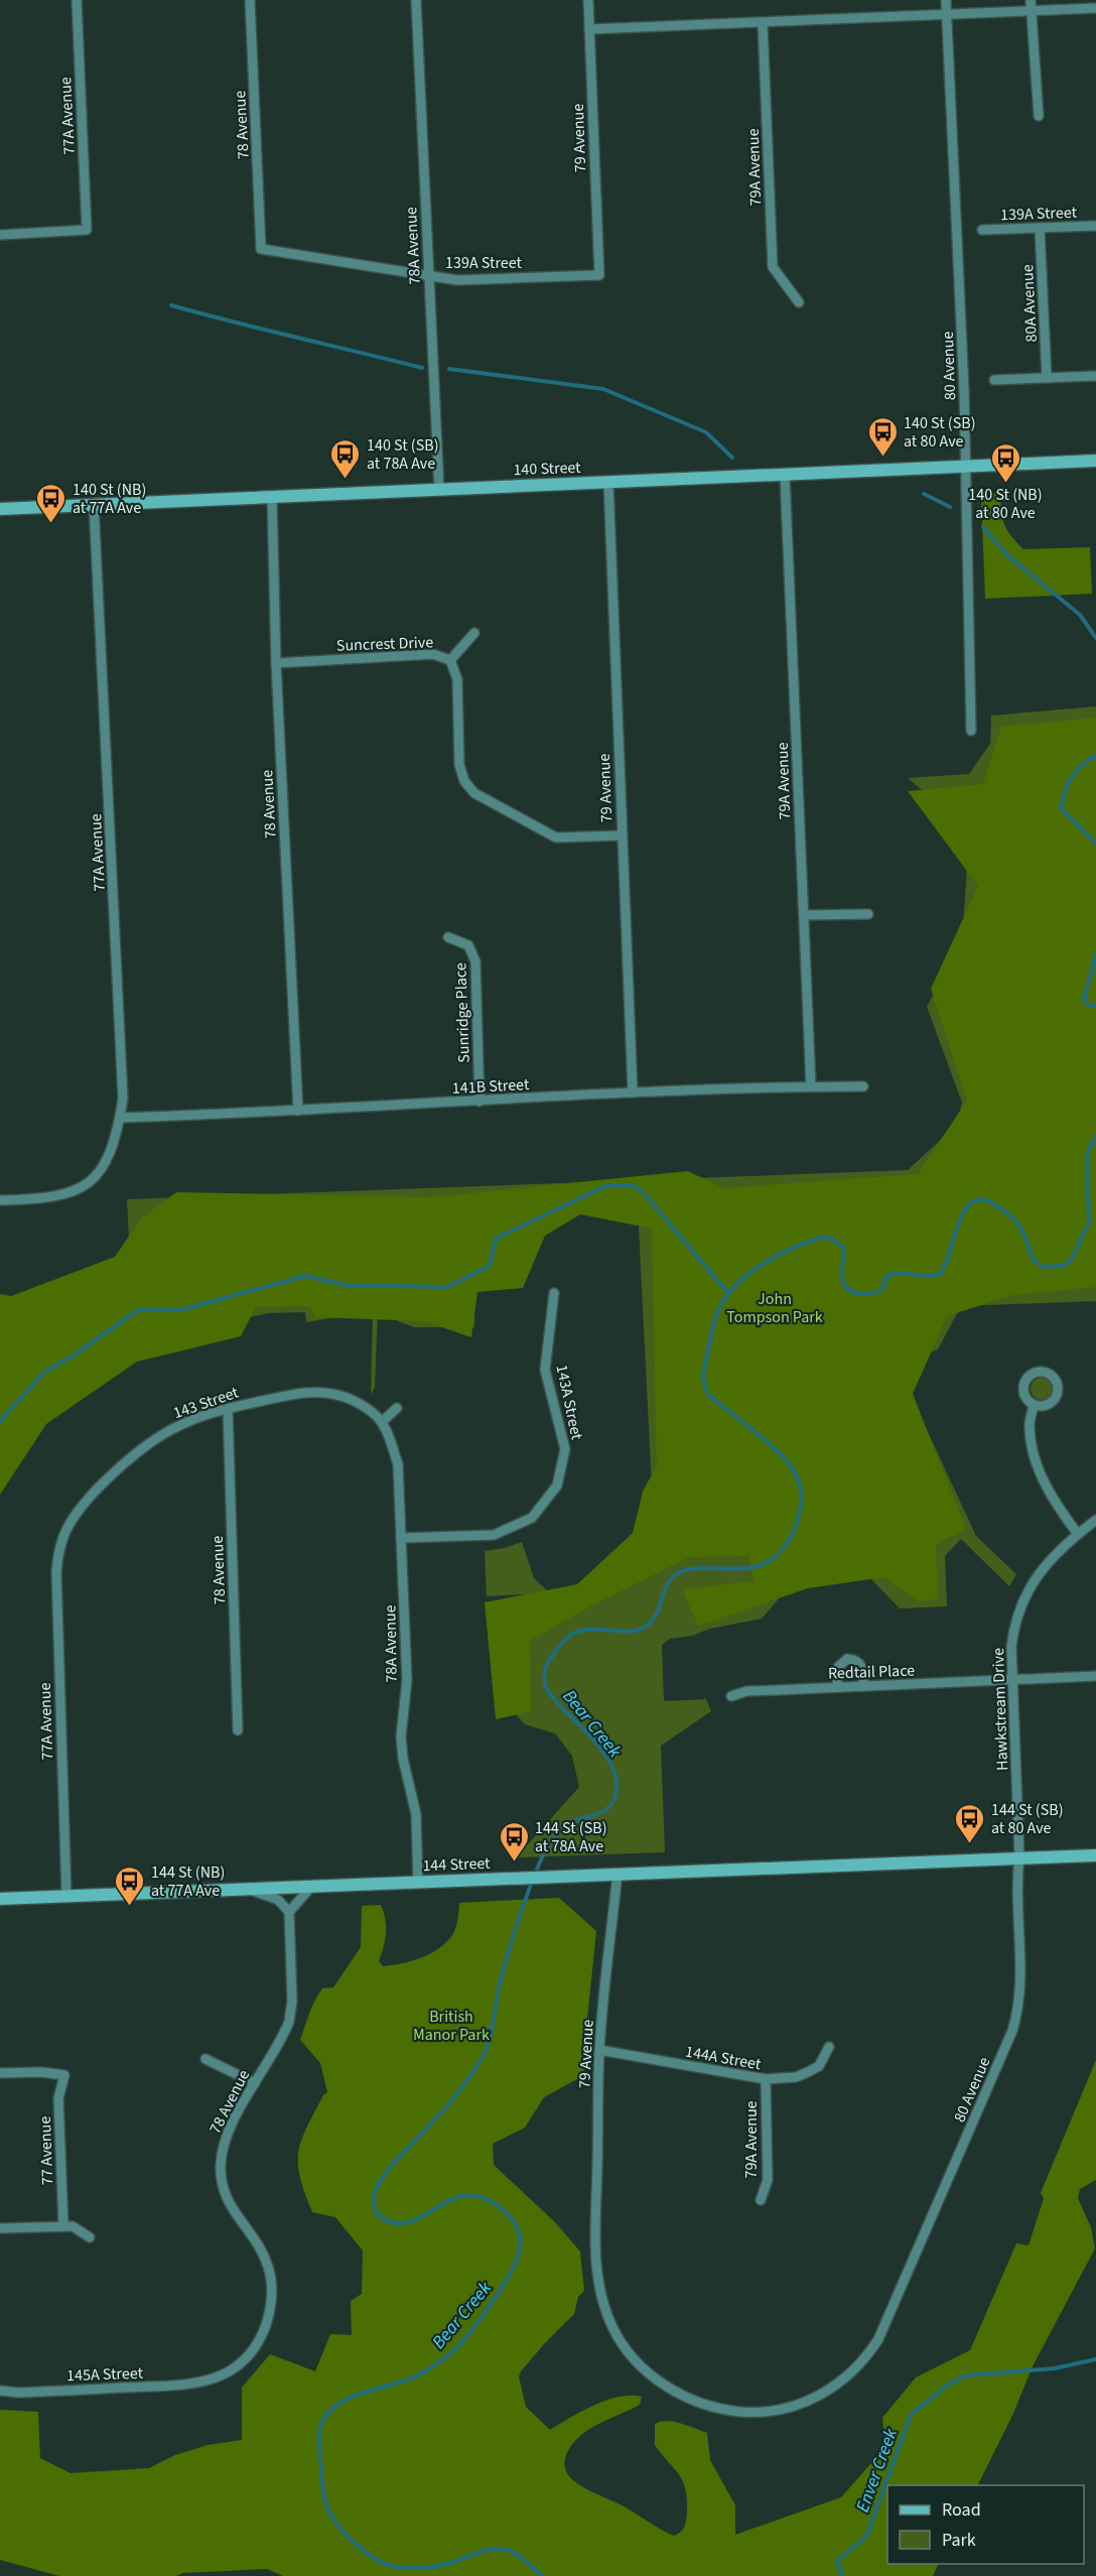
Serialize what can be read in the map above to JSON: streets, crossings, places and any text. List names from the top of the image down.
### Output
{
  "streets": {
    "main road": ["140 Street", "144 Street"],
    "street": [
      "77A Avenue",
      "78 Avenue",
      "79 Avenue",
      "79A Avenue",
      "139A Street",
      "78A Avenue",
      "80A Avenue",
      "80 Avenue",
      "Suncrest Drive",
      "Sunridge Place",
      "141B Street",
      "143 Street",
      "143A Street",
      "Redtail Place",
      "Hawkstream Drive",
      "144A Street",
      "77 Avenue",
      "145A Street"
    ]
  },
  "crossings": [
    ["77A Avenue", "140 Street"],
    ["77A Avenue", "141B Street"],
    ["77A Avenue", "143 Street"],
    ["77A Avenue", "144 Street"],
    ["78 Avenue", "139A Street"],
    ["78 Avenue", "140 Street"],
    ["78 Avenue", "Suncrest Drive"],
    ["78 Avenue", "141B Street"],
    ["78 Avenue", "143 Street"],
    ["78 Avenue", "145A Street"],
    ["79 Avenue", "139A Street"],
    ["79 Avenue", "80 Avenue"],
    ["79 Avenue", "140 Street"],
    ["79 Avenue", "Suncrest Drive"],
    ["79 Avenue", "141B Street"],
    ["79 Avenue", "144 Street"],
    ["79 Avenue", "144A Street"],
    ["79A Avenue", "140 Street"],
    ["79A Avenue", "141B Street"],
    ["79A Avenue", "144A Street"],
    ["139A Street", "78A Avenue"],
    ["139A Street", "80A Avenue"],
    ["78A Avenue", "140 Street"],
    ["78A Avenue", "143 Street"],
    ["78A Avenue", "143A Street"],
    ["78A Avenue", "144 Street"],
    ["80 Avenue", "140 Street"],
    ["80 Avenue", "Hawkstream Drive"],
    ["80 Avenue", "144 Street"],
    ["Sunridge Place", "141B Street"],
    ["Redtail Place", "Hawkstream Drive"],
    ["Hawkstream Drive", "144 Street"]
  ],
  "water": ["Bear Creek", "Enver Creek"],
  "parks": ["John Tompson Park", "British Manor Park"],
  "places": {
    "bus stop": [
      "140 St (SB) at 80 Ave",
      "140 St (SB) at 78A Ave",
      "140 St (NB) at 80 Ave",
      "140 St (NB) at 77A Ave",
      "144 St (SB) at 80 Ave",
      "144 St (SB) at 78A Ave",
      "144 St (NB) at 77A Ave"
    ]
  },
  "legend": ["Road", "Park"]
}
